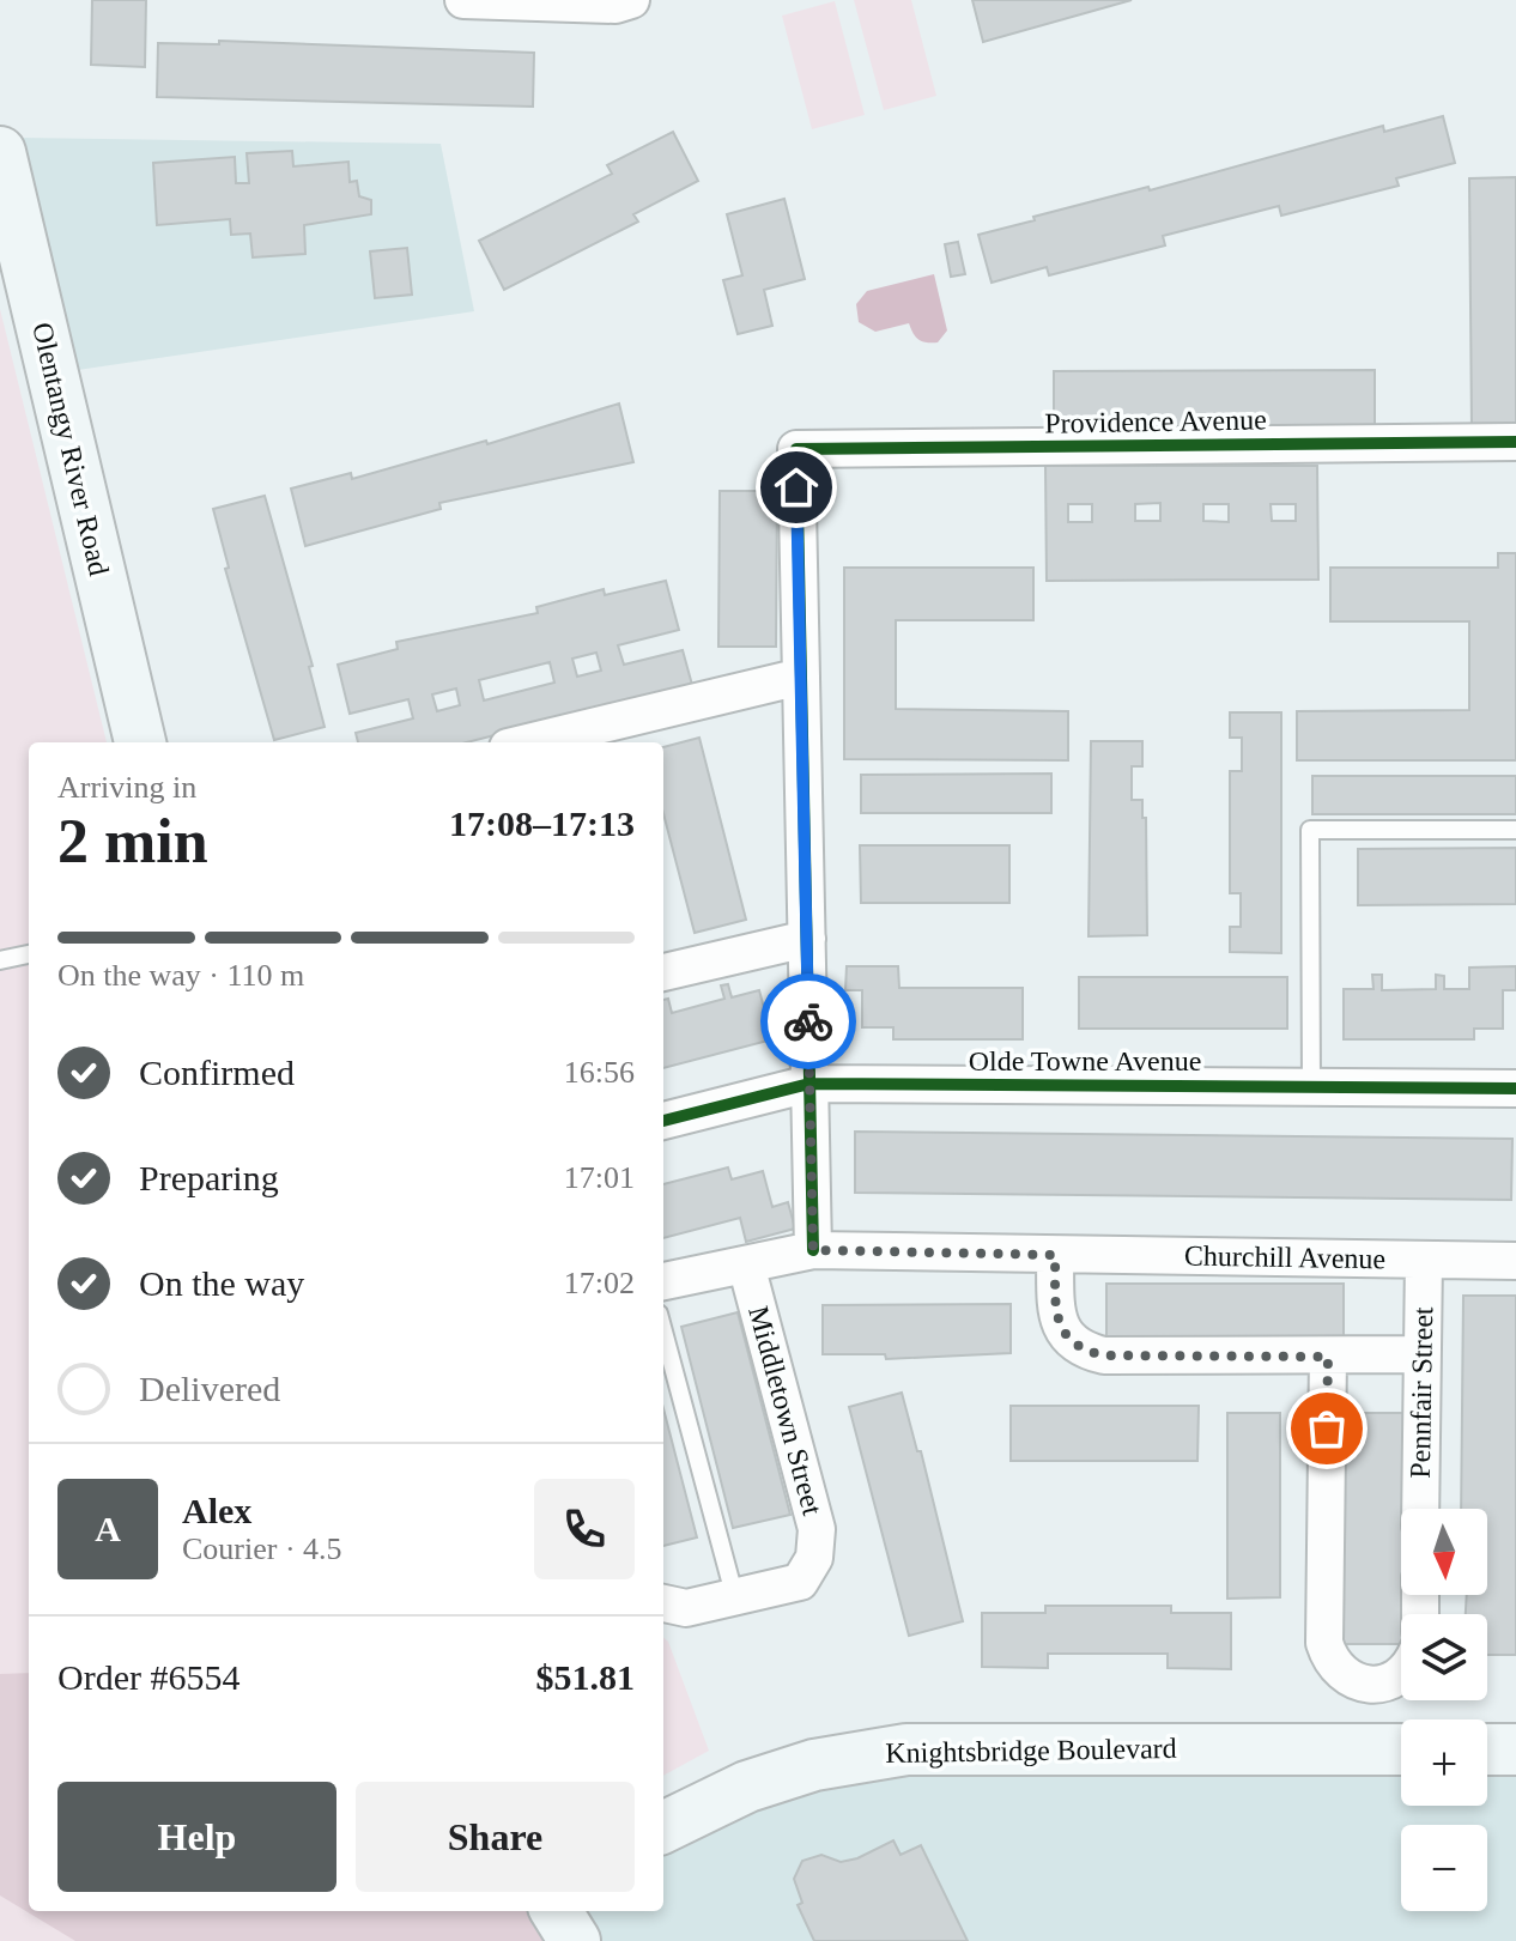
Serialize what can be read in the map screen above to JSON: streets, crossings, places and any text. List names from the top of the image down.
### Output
{
  "streets": {
    "street": [
      "Providence Avenue",
      "Olentangy River Road",
      "Olde Towne Avenue",
      "Churchill Avenue",
      "Pennfair Street",
      "Middletown Street",
      "Knightsbridge Boulevard"
    ]
  },
  "crossings": [
    ["Churchill Avenue", "Pennfair Street"],
    ["Churchill Avenue", "Middletown Street"]
  ],
  "north": "bottom",
  "page": {
    "heading": ["2 min", "Arriving in", "17:08–17:13"],
    "panel": [
      "Alex",
      "Courier · 4.5",
      "Order #6554",
      "$51.81"
    ],
    "bar": "On the way · 110 m",
    "list": [
      ["Confirmed", "16:56"],
      ["Preparing", "17:01"],
      ["On the way", "17:02"],
      "Delivered"
    ],
    "round": "A",
    "map_buttons": ["+", "−"],
    "buttons": ["Help", "Share"]
  }
}
